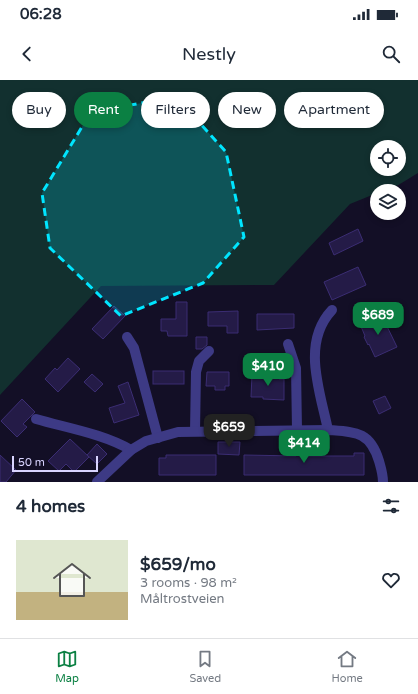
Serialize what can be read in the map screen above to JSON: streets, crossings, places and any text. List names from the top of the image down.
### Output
{
  "scale_bar": "50 m",
  "page": {
    "status": "06:28",
    "header": "Nestly",
    "chip": [
      "Buy",
      "Rent",
      "Filters",
      "New",
      "Apartment"
    ],
    "price": [
      "$689",
      "$410",
      "$659",
      "$414"
    ],
    "scale": "50 m",
    "heading": "4 homes",
    "list": [
      {
        "name": "$659/mo",
        "note": "3 rooms · 98 m² · Måltrostveien"
      }
    ],
    "tabs": ["Map", "Saved", "Home"]
  }
}
